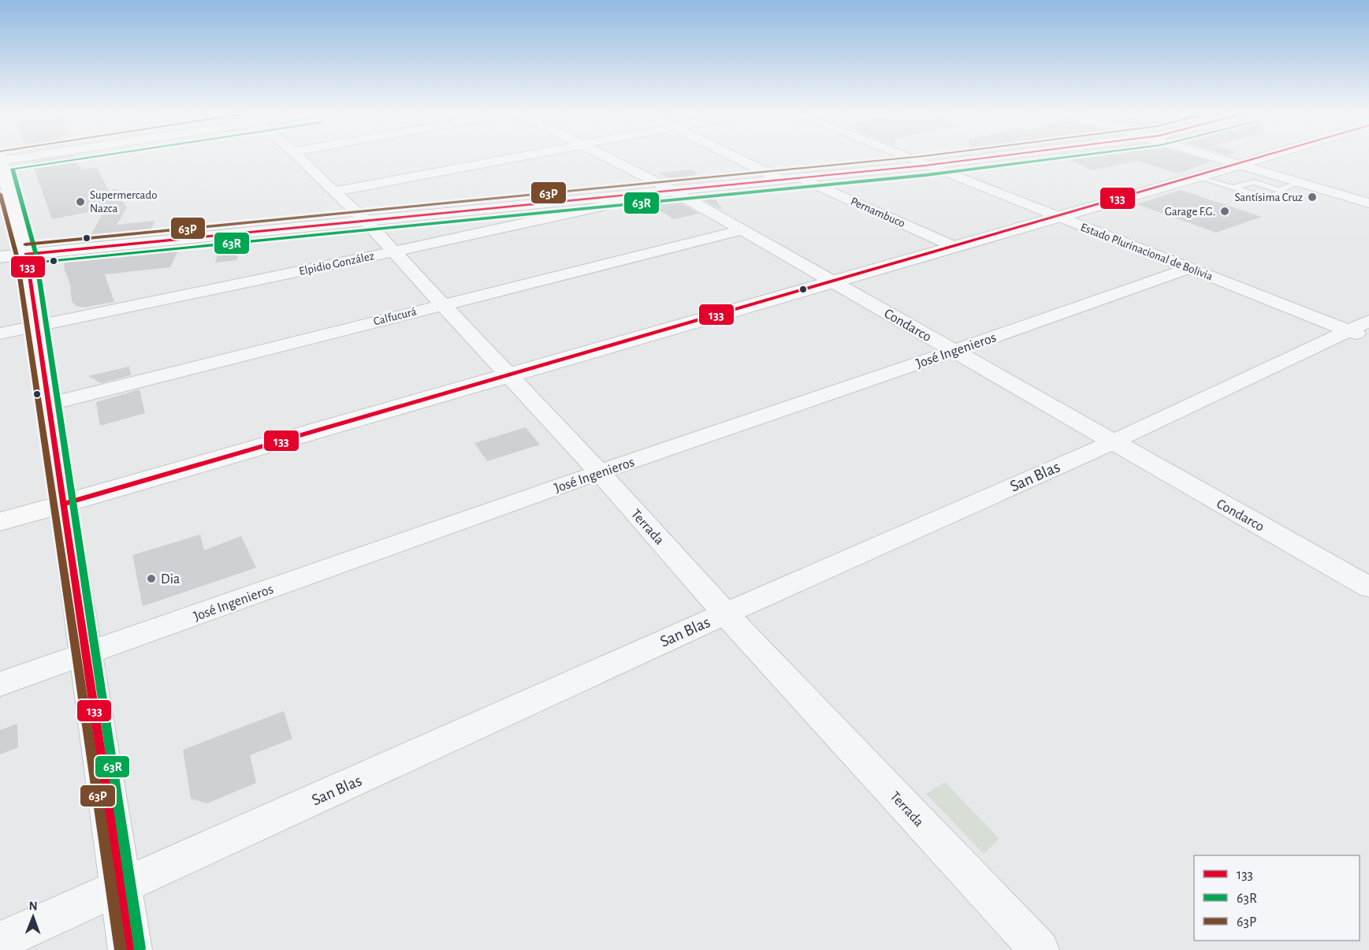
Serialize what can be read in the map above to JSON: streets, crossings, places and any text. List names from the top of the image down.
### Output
{
  "streets": {
    "street": [
      "Pernambuco",
      "Estado Plurinacional de Bolivia",
      "Elpidio González",
      "Calfucurá",
      "Condarco",
      "José Ingenieros",
      "San Blas",
      "Terrada"
    ]
  },
  "crossings": [
    ["Estado Plurinacional de Bolivia", "José Ingenieros"],
    ["Estado Plurinacional de Bolivia", "San Blas"],
    ["Elpidio González", "Condarco"],
    ["Elpidio González", "Terrada"],
    ["Calfucurá", "Condarco"],
    ["Calfucurá", "Terrada"],
    ["Condarco", "José Ingenieros"],
    ["Condarco", "San Blas"],
    ["José Ingenieros", "Terrada"],
    ["San Blas", "Terrada"]
  ],
  "places": [
    "Santísima Cruz",
    "Supermercado Nazca",
    "Garage F.G.",
    "Dia"
  ],
  "lines": ["transit line 133", "transit line 63R", "transit line 63P"],
  "legend": ["133", "63R", "63P"],
  "north": "top"
}
